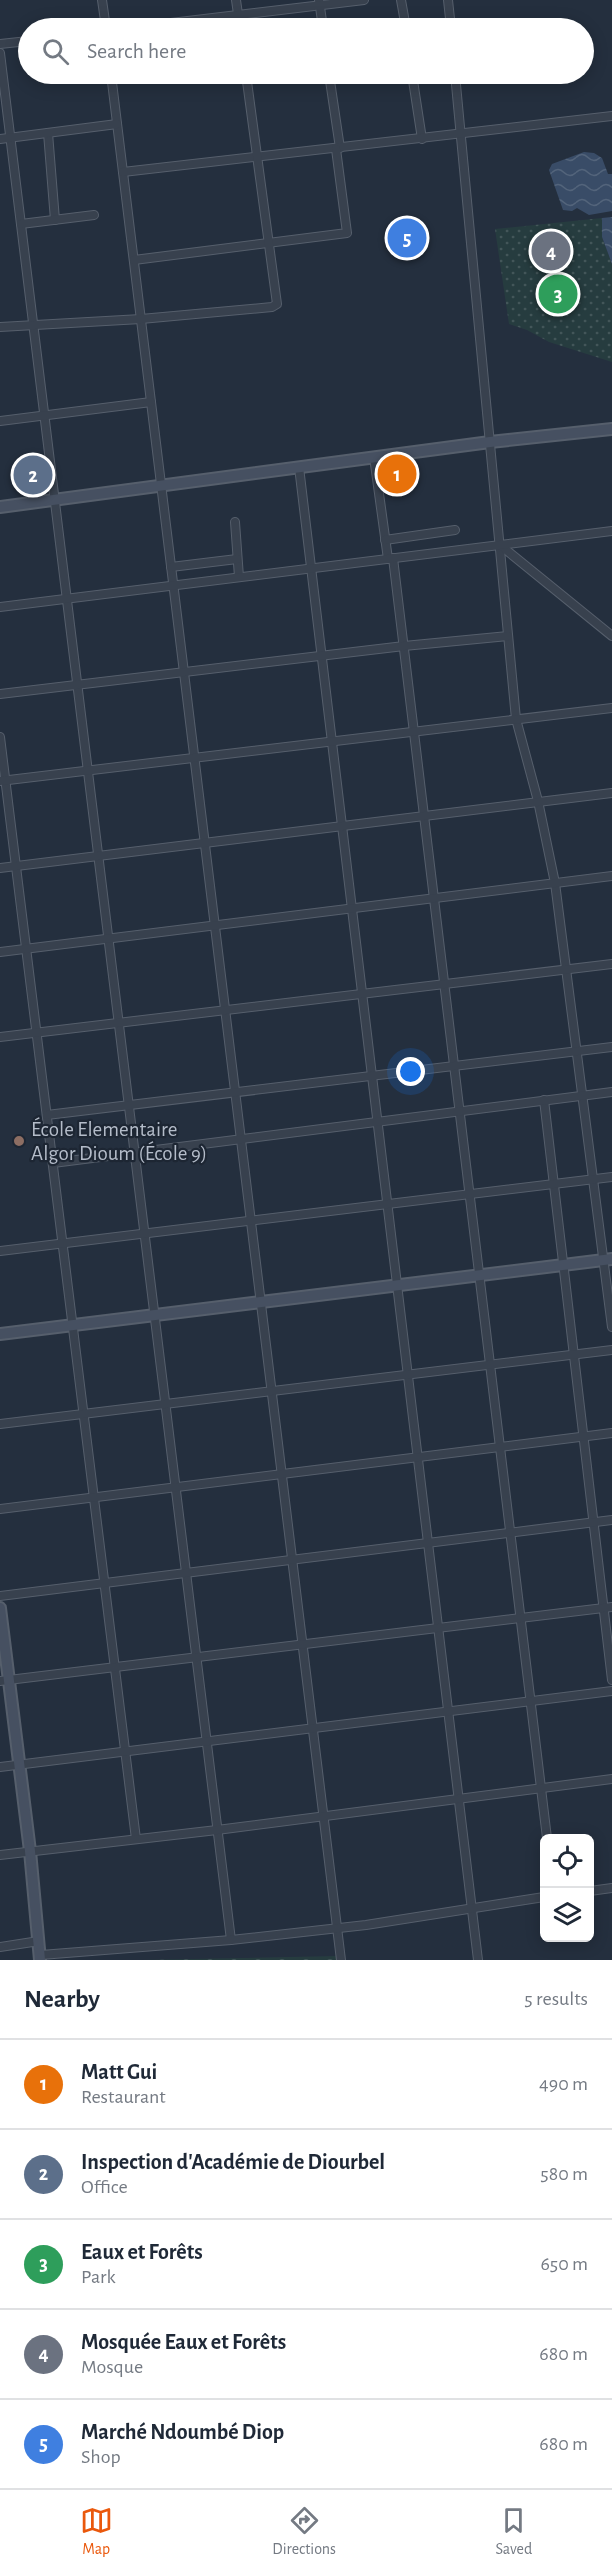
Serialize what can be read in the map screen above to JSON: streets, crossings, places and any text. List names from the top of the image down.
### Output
{
  "places": ["École Elementaire Algor Dioum (École 9)"],
  "page": {
    "search": "Search here",
    "pins": [
      "5",
      "4",
      "3",
      "1",
      "2"
    ],
    "heading": ["Nearby", "5 results"],
    "list": [
      {
        "mark": "1",
        "name": "Matt Gui",
        "note": "Restaurant",
        "value": "490 m"
      },
      {
        "mark": "2",
        "name": "Inspection d'Académie de Diourbel",
        "note": "Office",
        "value": "580 m"
      },
      {
        "mark": "3",
        "name": "Eaux et Forêts",
        "note": "Park",
        "value": "650 m"
      },
      {
        "mark": "4",
        "name": "Mosquée Eaux et Forêts",
        "note": "Mosque",
        "value": "680 m"
      },
      {
        "mark": "5",
        "name": "Marché Ndoumbé Diop",
        "note": "Shop",
        "value": "680 m"
      }
    ],
    "nav": ["Map", "Directions", "Saved"]
  }
}
